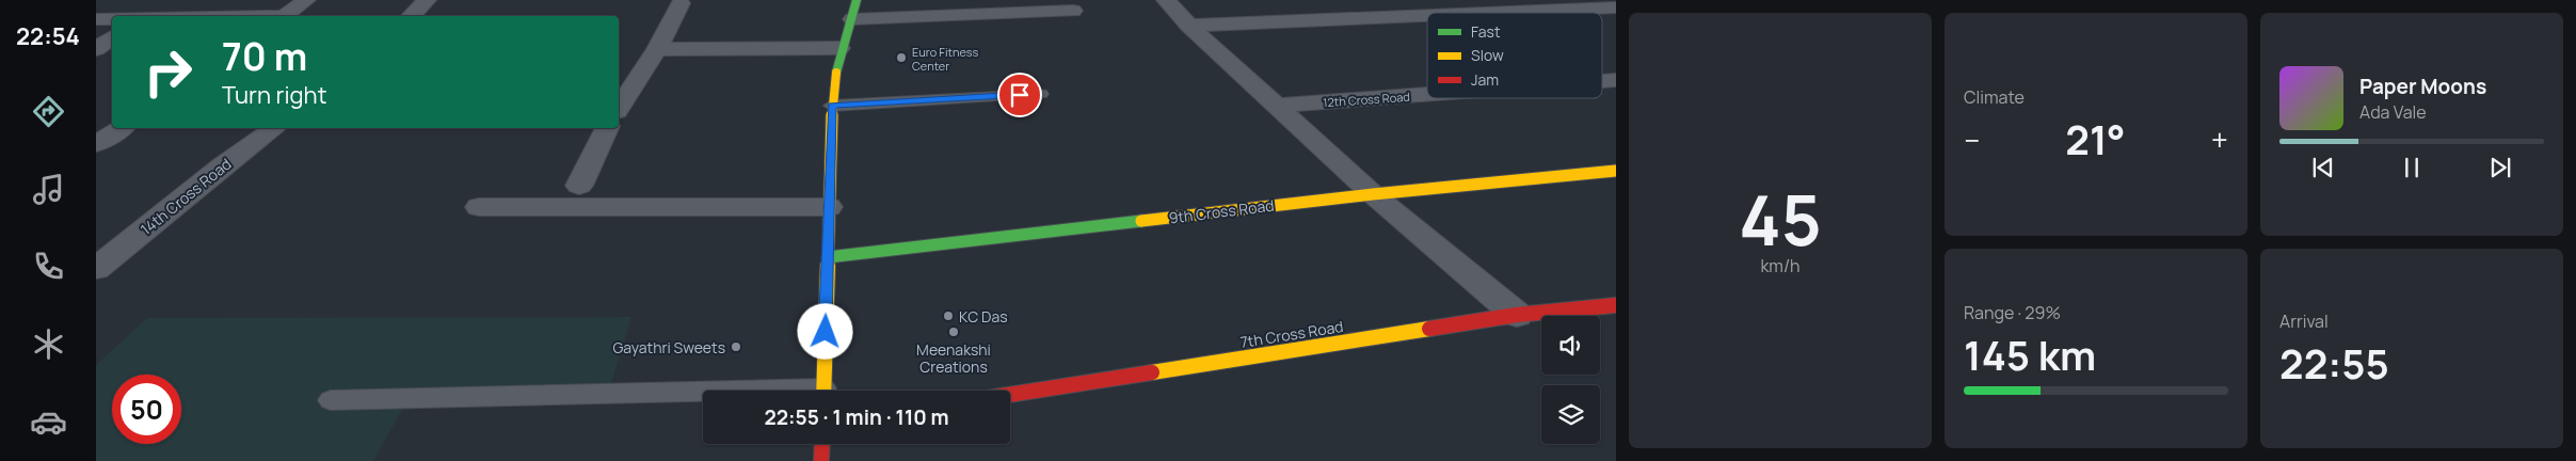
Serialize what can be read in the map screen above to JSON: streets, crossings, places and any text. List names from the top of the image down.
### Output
{
  "streets": {
    "street": [
      "12th Cross Road",
      "14th Cross Road",
      "9th Cross Road",
      "7th Cross Road"
    ]
  },
  "places": [
    "Euro Fitness Center",
    "KC Das",
    "Meenakshi Creations",
    "Gayathri Sweets"
  ],
  "legend": ["Fast", "Slow", "Jam"],
  "page": {
    "tabs": "22:54",
    "tile": [
      ["45", "km/h"],
      "Climate",
      ["Range · 29%", "145 km"],
      ["Arrival", "22:55"]
    ],
    "turn": ["70 m", "Turn right"],
    "song": ["Paper Moons", "Ada Vale"],
    "heat": ["−", "21°", "+"],
    "limit": "50",
    "trip": "22:55 · 1 min · 110 m"
  }
}
